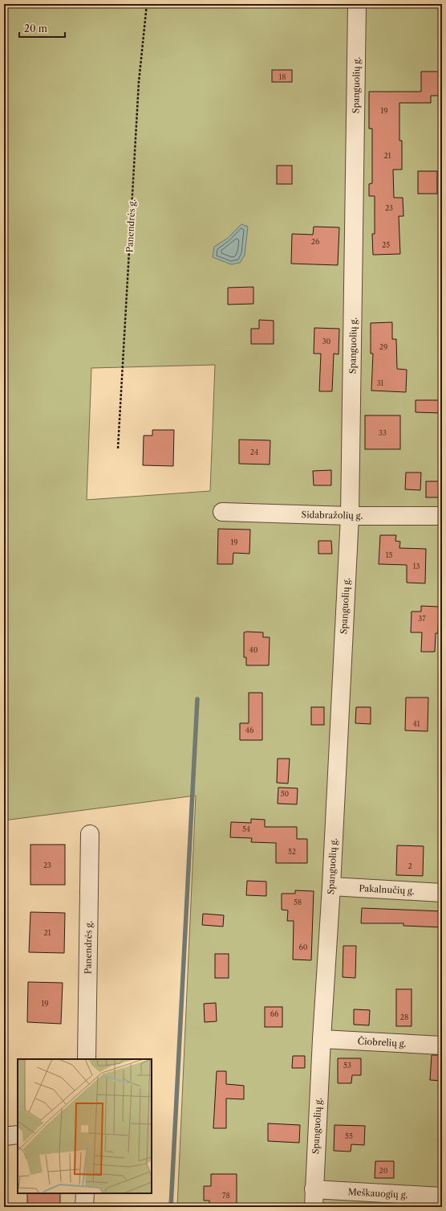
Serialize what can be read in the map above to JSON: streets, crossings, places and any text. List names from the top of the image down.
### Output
{
  "streets": {
    "street": [
      "Spanguolių g.",
      "Panendrės g.",
      "Sidabražolių g.",
      "Pakalnučių g.",
      "Čiobrelių g.",
      "Meškauogių g."
    ]
  },
  "crossings": [
    ["Spanguolių g.", "Sidabražolių g."],
    ["Spanguolių g.", "Pakalnučių g."],
    ["Spanguolių g.", "Čiobrelių g."],
    ["Spanguolių g.", "Meškauogių g."]
  ],
  "house_numbers": [
    "18",
    "19",
    "21",
    "23",
    "26",
    "25",
    "30",
    "29",
    "31",
    "33",
    "24",
    "19",
    "15",
    "13",
    "37",
    "40",
    "41",
    "46",
    "50",
    "54",
    "52",
    "23",
    "2",
    "58",
    "21",
    "60",
    "19",
    "66",
    "28",
    "53",
    "55",
    "20",
    "78"
  ],
  "scale_bar": "20 m"
}
